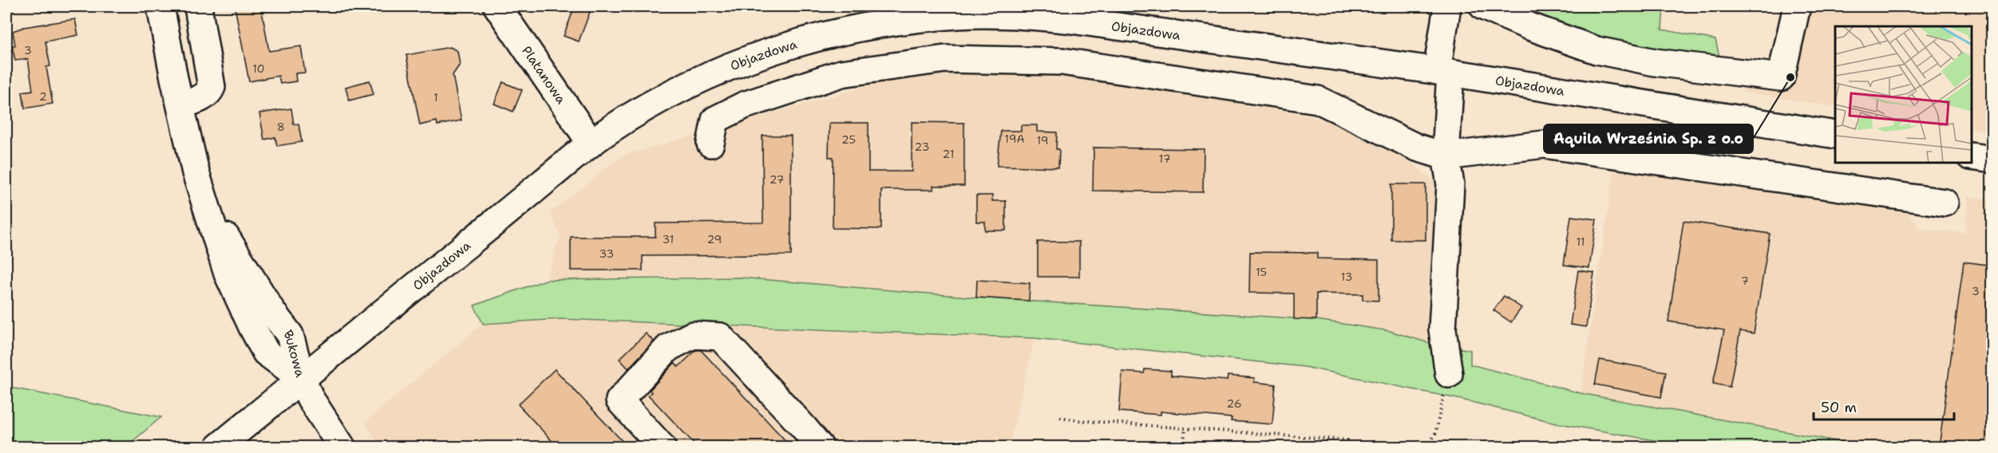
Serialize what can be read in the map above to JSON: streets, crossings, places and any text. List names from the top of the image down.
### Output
{
  "streets": {
    "main road": ["Objazdowa", "Platanowa", "Bukowa"]
  },
  "crossings": [
    ["Objazdowa", "Platanowa"],
    ["Objazdowa", "Bukowa"]
  ],
  "places": ["Aquila Września Sp. z o.o"],
  "house_numbers": [
    "3",
    "10",
    "2",
    "1",
    "8",
    "19A",
    "25",
    "19",
    "23",
    "21",
    "17",
    "27",
    "31",
    "29",
    "11",
    "33",
    "15",
    "13",
    "7",
    "3",
    "26"
  ],
  "scale_bar": "50 m"
}
